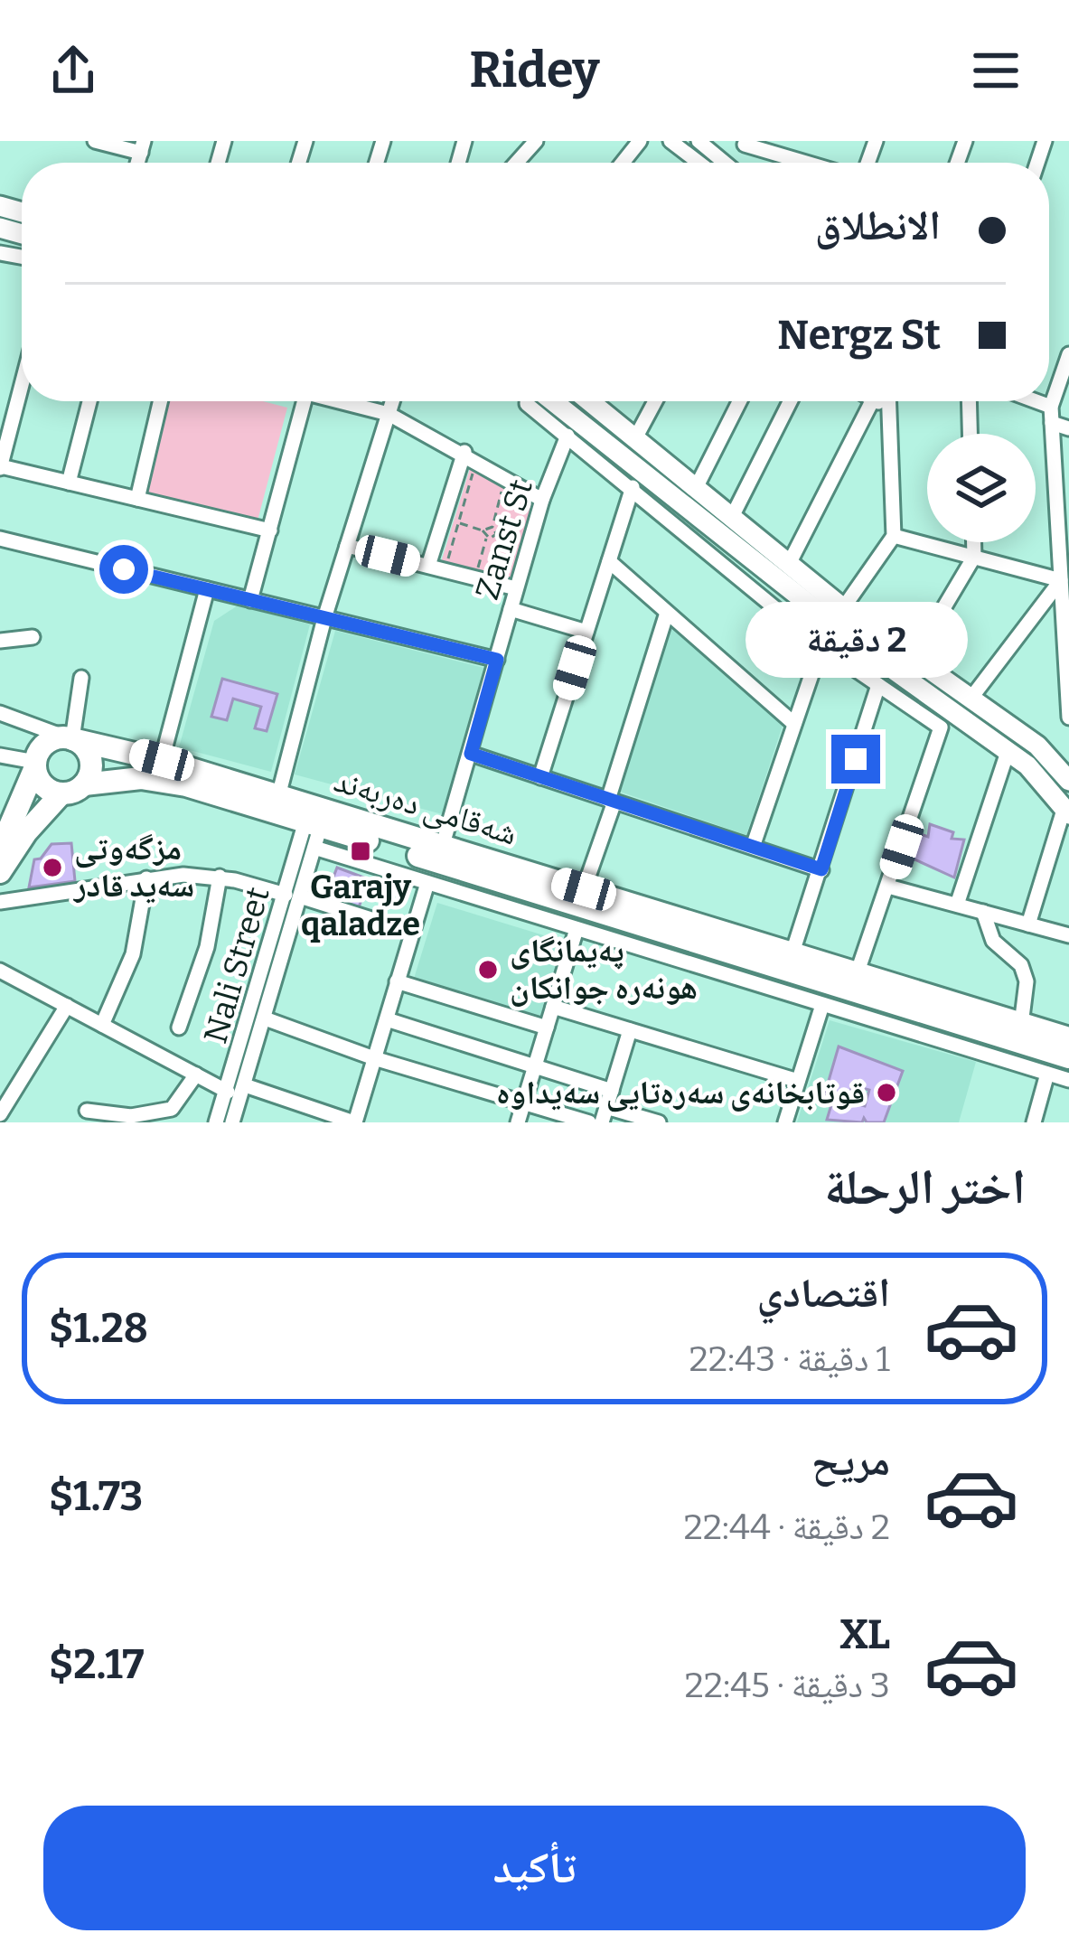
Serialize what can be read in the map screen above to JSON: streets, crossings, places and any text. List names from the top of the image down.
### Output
{
  "streets": {
    "highway": ["شەقامی دەربەند"],
    "street": ["Zanst St", "Nali Street"]
  },
  "crossings": [
    ["Zanst St", "شەقامی دەربەند"],
    ["شەقامی دەربەند", "Nali Street"]
  ],
  "places": {
    "transit": ["Garajy qaladze"],
    "other": ["مزگەوتی سەید قادر", "پەیمانگای هونەرە جوانکان", "قوتابخانەی سەرەتایی سەیداوە"]
  },
  "page": {
    "header": "Ridey",
    "banner": ["الانطلاق", "Nergz St"],
    "bubble": "2 دقيقة",
    "heading": "اختر الرحلة",
    "list": [
      {
        "name": "اقتصادي",
        "note": "1 دقيقة · 22:43",
        "value": "$1.28"
      },
      {
        "name": "مريح",
        "note": "2 دقيقة · 22:44",
        "value": "$1.73"
      },
      {
        "name": "XL",
        "note": "3 دقيقة · 22:45",
        "value": "$2.17"
      }
    ],
    "buttons": "تأكيد"
  }
}
